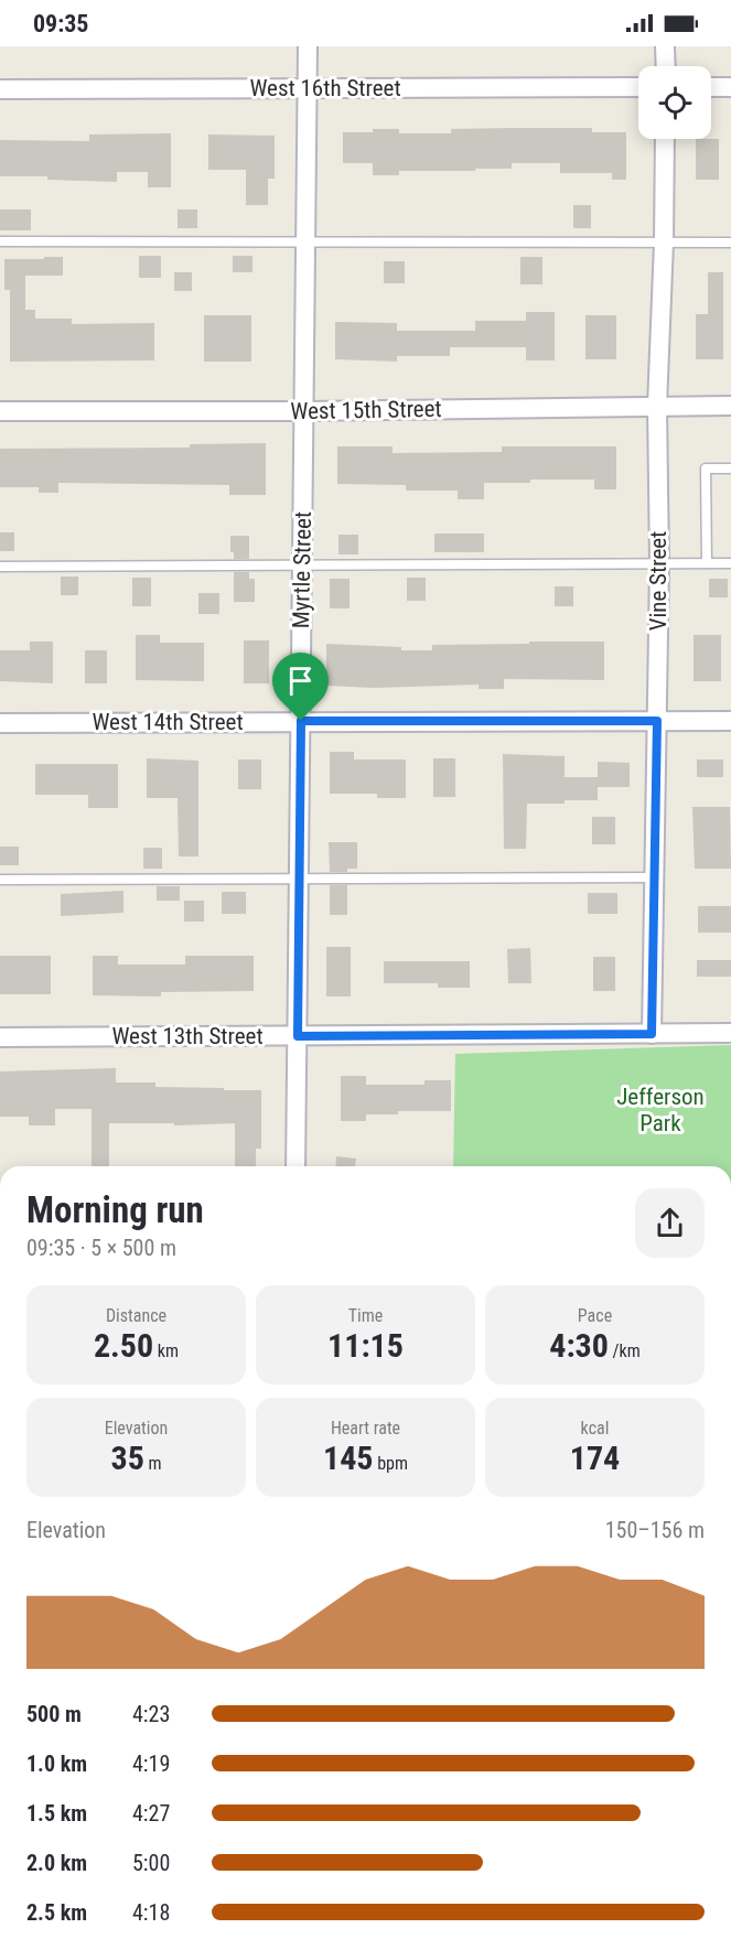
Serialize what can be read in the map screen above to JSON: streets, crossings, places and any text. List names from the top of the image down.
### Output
{
  "streets": {
    "street": [
      "West 16th Street",
      "West 15th Street",
      "Myrtle Street",
      "Vine Street",
      "West 14th Street",
      "West 13th Street"
    ]
  },
  "crossings": [
    ["West 16th Street", "Myrtle Street"],
    ["West 15th Street", "Myrtle Street"],
    ["West 15th Street", "Vine Street"],
    ["Myrtle Street", "West 14th Street"],
    ["Myrtle Street", "West 13th Street"],
    ["Vine Street", "West 14th Street"],
    ["Vine Street", "West 13th Street"]
  ],
  "parks": ["Jefferson Park"],
  "page": {
    "status": "09:35",
    "heading": ["Morning run", "09:35 · 5 × 500 m"],
    "stats": [
      ["Distance", "2.50 km"],
      ["Time", "11:15"],
      ["Pace", "4:30 /km"],
      ["Elevation", "35 m"],
      ["Heart rate", "145 bpm"],
      ["kcal", "174"]
    ],
    "chart": ["Elevation", "150–156 m"],
    "list": [
      {
        "name": "500 m",
        "note": "4:23"
      },
      {
        "name": "1.0 km",
        "note": "4:19"
      },
      {
        "name": "1.5 km",
        "note": "4:27"
      },
      {
        "name": "2.0 km",
        "note": "5:00"
      },
      {
        "name": "2.5 km",
        "note": "4:18"
      }
    ]
  }
}
